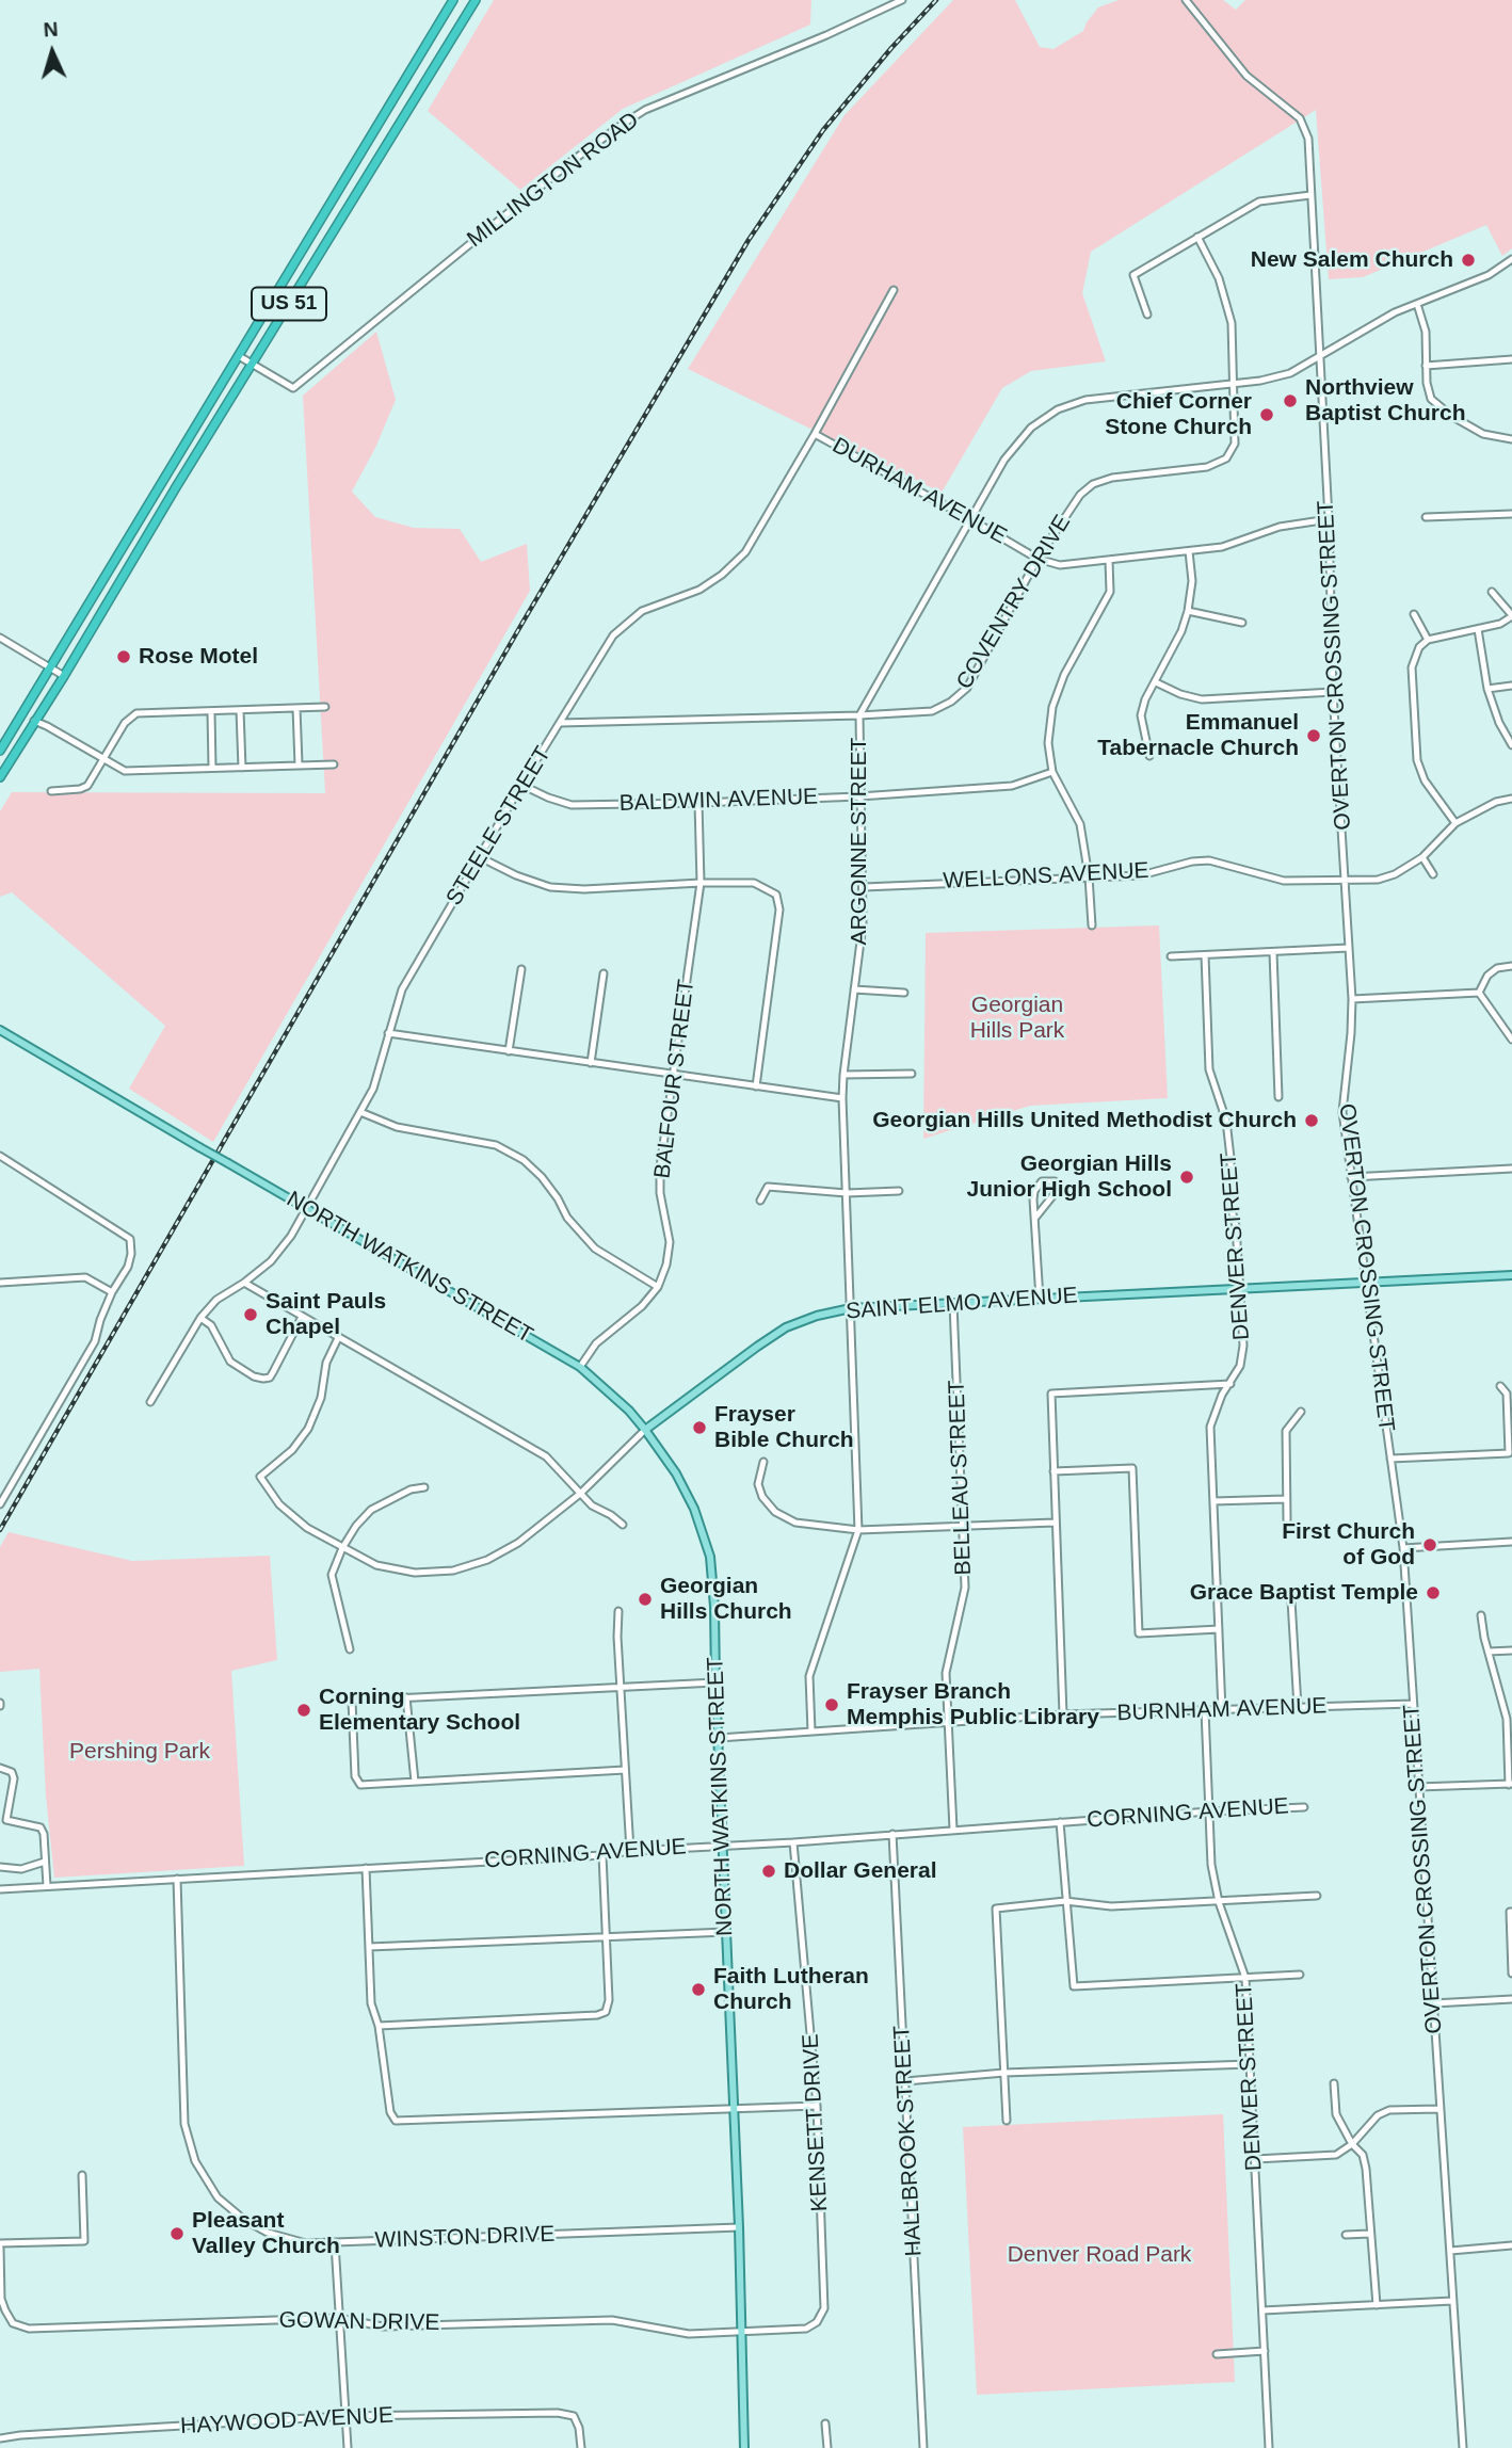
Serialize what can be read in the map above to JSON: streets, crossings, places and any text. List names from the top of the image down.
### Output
{
  "streets": {
    "highway": ["US 51"],
    "main road": ["NORTH WATKINS STREET", "SAINT ELMO AVENUE"],
    "street": [
      "MILLINGTON ROAD",
      "DURHAM AVENUE",
      "COVENTRY DRIVE",
      "OVERTON CROSSING STREET",
      "BALDWIN AVENUE",
      "STEELE STREET",
      "ARGONNE STREET",
      "WELLONS AVENUE",
      "BALFOUR STREET",
      "DENVER STREET",
      "BELLEAU STREET",
      "BURNHAM AVENUE",
      "CORNING AVENUE",
      "KENSETT DRIVE",
      "HALLBROOK STREET",
      "WINSTON DRIVE",
      "GOWAN DRIVE",
      "HAYWOOD AVENUE"
    ]
  },
  "crossings": [
    ["MILLINGTON ROAD", "US 51"],
    ["DURHAM AVENUE", "COVENTRY DRIVE"],
    ["DURHAM AVENUE", "OVERTON CROSSING STREET"],
    ["DURHAM AVENUE", "STEELE STREET"],
    ["DURHAM AVENUE", "ARGONNE STREET"],
    ["COVENTRY DRIVE", "STEELE STREET"],
    ["COVENTRY DRIVE", "ARGONNE STREET"],
    ["OVERTON CROSSING STREET", "ARGONNE STREET"],
    ["OVERTON CROSSING STREET", "WELLONS AVENUE"],
    ["OVERTON CROSSING STREET", "SAINT ELMO AVENUE"],
    ["OVERTON CROSSING STREET", "BURNHAM AVENUE"],
    ["BALDWIN AVENUE", "STEELE STREET"],
    ["BALDWIN AVENUE", "ARGONNE STREET"],
    ["BALDWIN AVENUE", "BALFOUR STREET"],
    ["STEELE STREET", "NORTH WATKINS STREET"],
    ["ARGONNE STREET", "WELLONS AVENUE"],
    ["ARGONNE STREET", "SAINT ELMO AVENUE"],
    ["ARGONNE STREET", "BURNHAM AVENUE"],
    ["BALFOUR STREET", "NORTH WATKINS STREET"],
    ["DENVER STREET", "SAINT ELMO AVENUE"],
    ["DENVER STREET", "BURNHAM AVENUE"],
    ["DENVER STREET", "CORNING AVENUE"],
    ["NORTH WATKINS STREET", "SAINT ELMO AVENUE"],
    ["NORTH WATKINS STREET", "BURNHAM AVENUE"],
    ["NORTH WATKINS STREET", "CORNING AVENUE"],
    ["NORTH WATKINS STREET", "KENSETT DRIVE"],
    ["NORTH WATKINS STREET", "WINSTON DRIVE"],
    ["NORTH WATKINS STREET", "GOWAN DRIVE"],
    ["SAINT ELMO AVENUE", "BELLEAU STREET"],
    ["BELLEAU STREET", "BURNHAM AVENUE"],
    ["BELLEAU STREET", "CORNING AVENUE"],
    ["CORNING AVENUE", "KENSETT DRIVE"],
    ["CORNING AVENUE", "HALLBROOK STREET"],
    ["CORNING AVENUE", "WINSTON DRIVE"],
    ["KENSETT DRIVE", "GOWAN DRIVE"]
  ],
  "parks": ["Georgian Hills Park", "Pershing Park", "Denver Road Park"],
  "places": [
    "New Salem Church",
    "Northview Baptist Church",
    "Chief Corner Stone Church",
    "Rose Motel",
    "Emmanuel Tabernacle Church",
    "Georgian Hills United Methodist Church",
    "Georgian Hills Junior High School",
    "Saint Pauls Chapel",
    "Frayser Bible Church",
    "First Church of God",
    "Grace Baptist Temple",
    "Georgian Hills Church",
    "Frayser Branch Memphis Public Library",
    "Corning Elementary School",
    "Dollar General",
    "Faith Lutheran Church",
    "Pleasant Valley Church"
  ],
  "north": "top"
}
